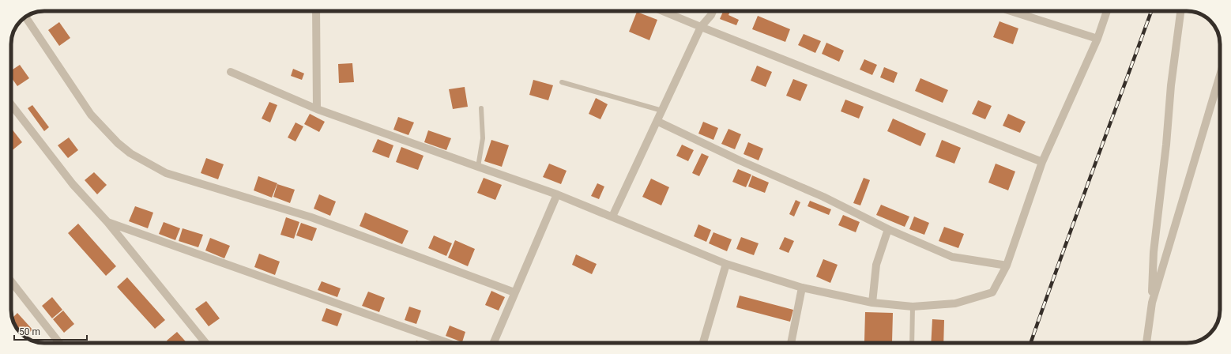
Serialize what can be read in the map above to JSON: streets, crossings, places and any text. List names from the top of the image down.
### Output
{
  "scale_bar": "50 m"
}
